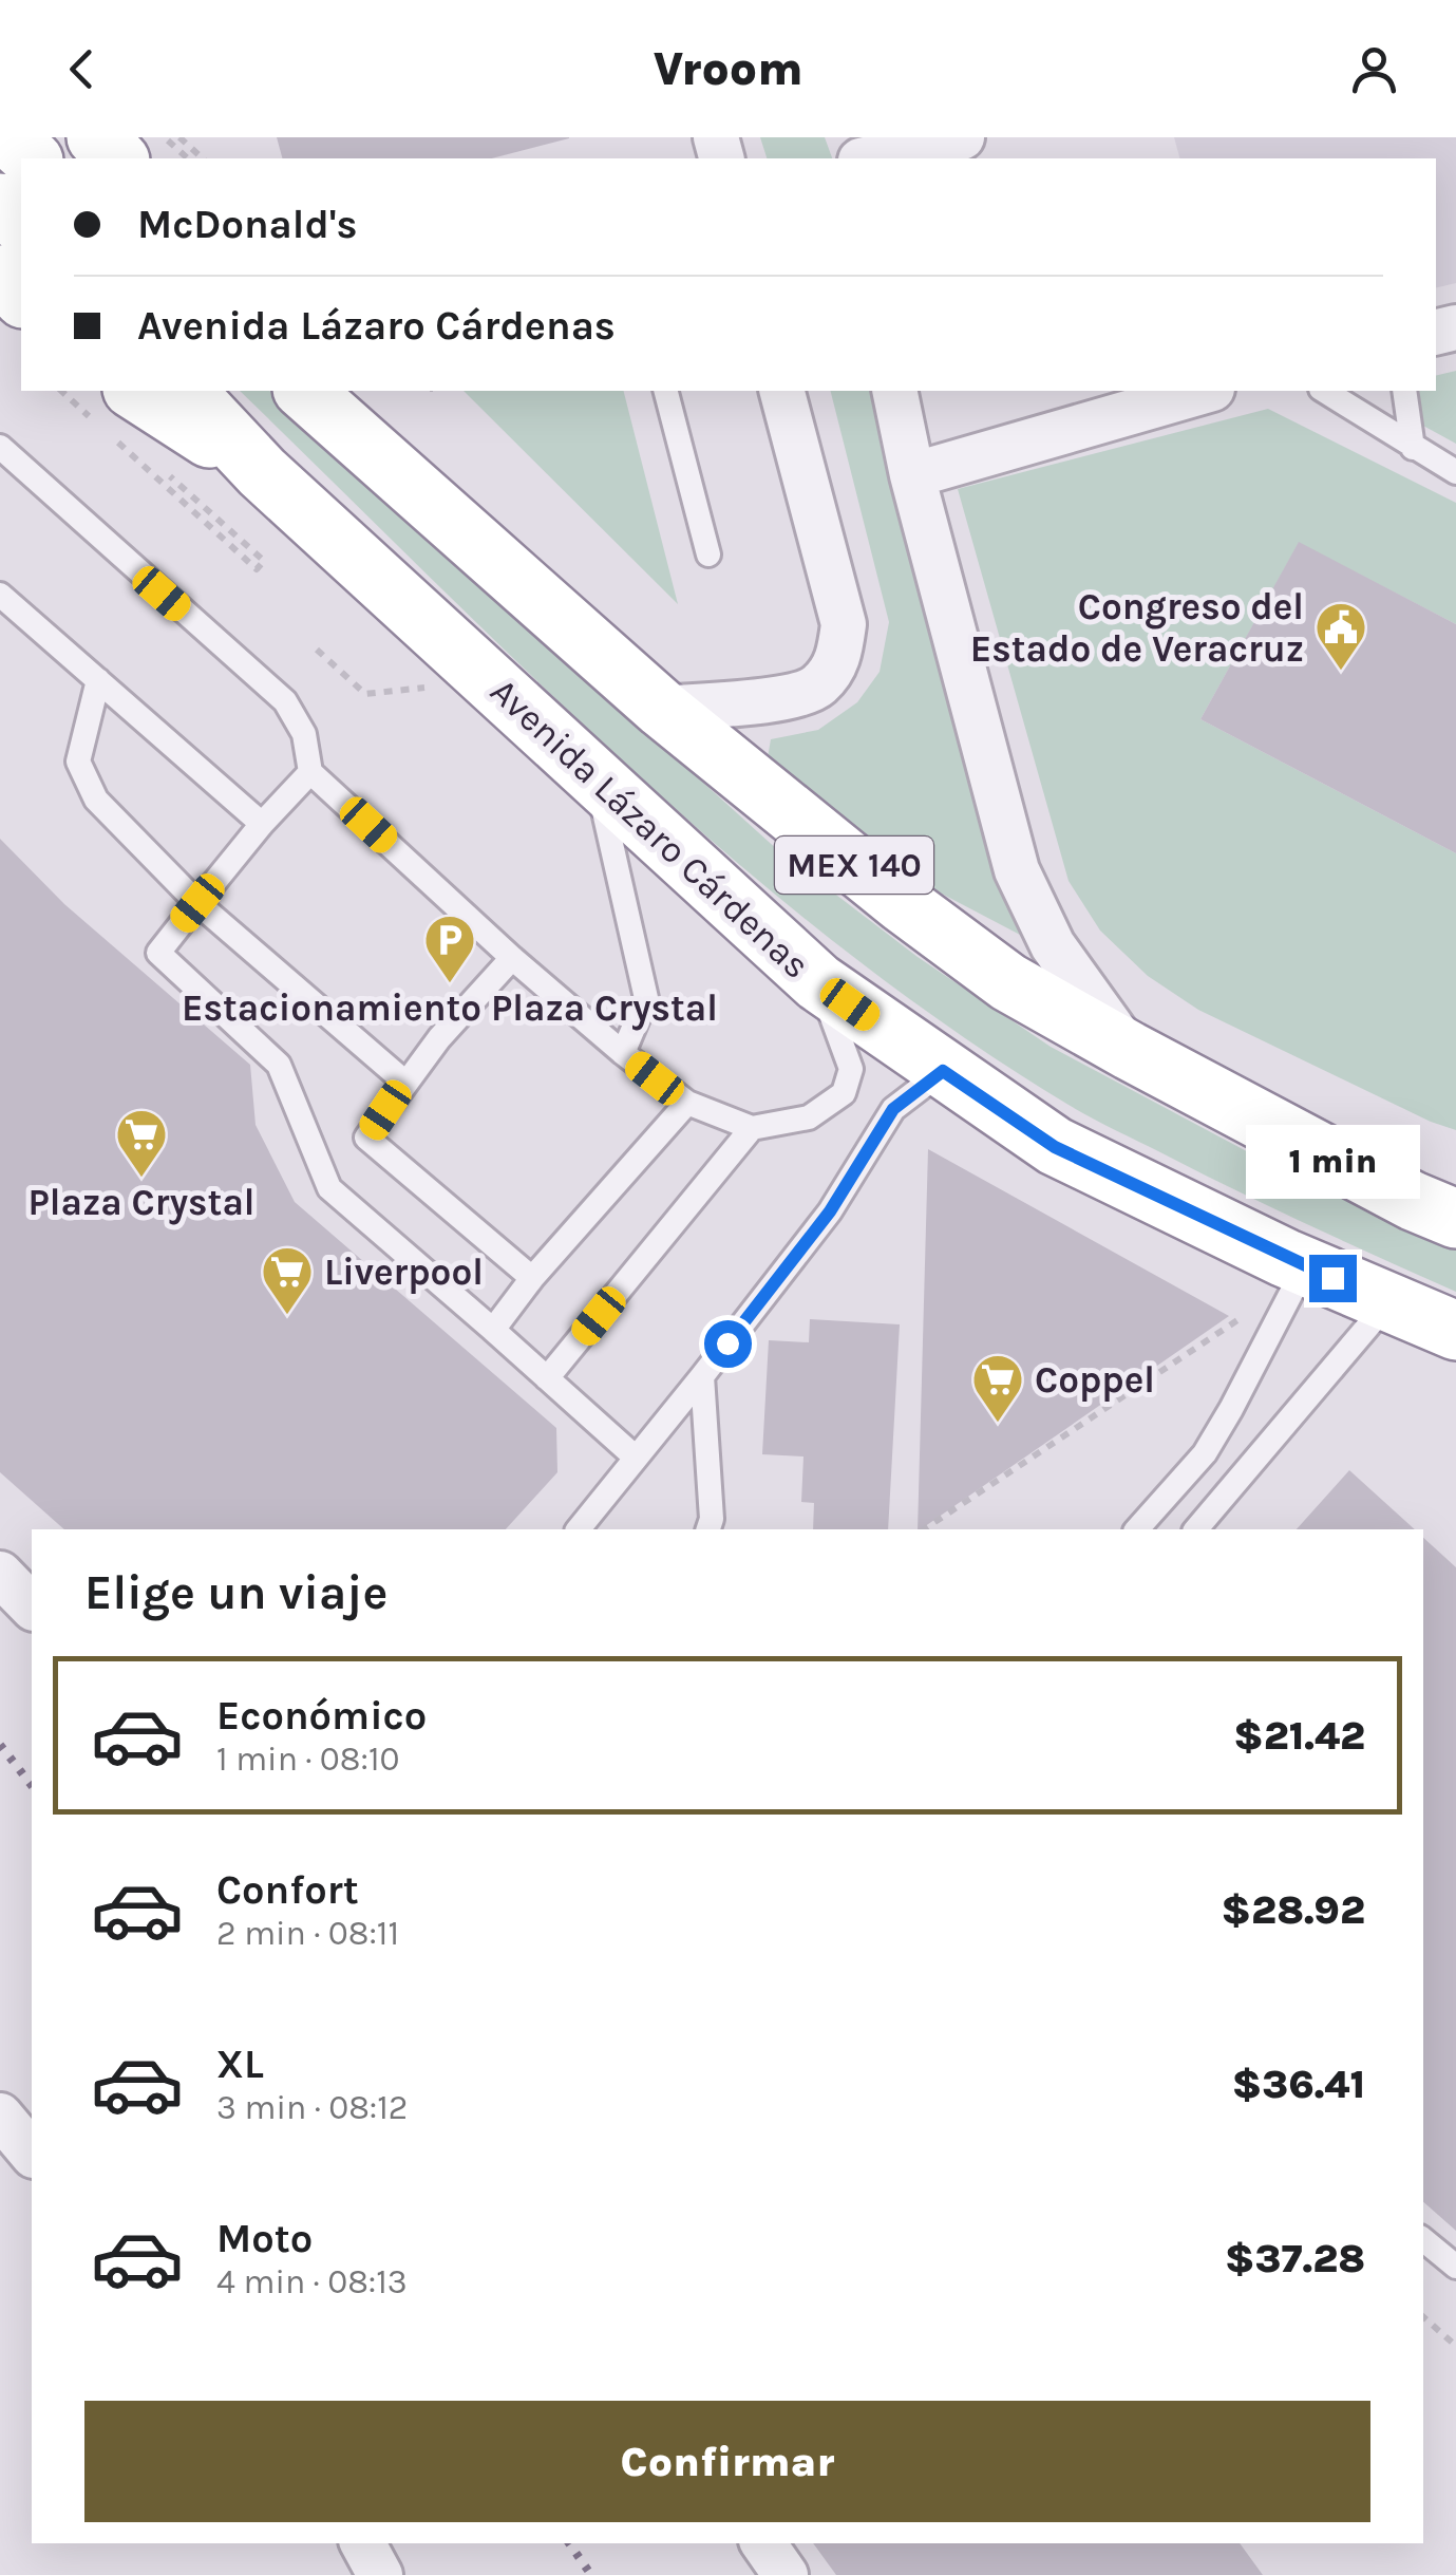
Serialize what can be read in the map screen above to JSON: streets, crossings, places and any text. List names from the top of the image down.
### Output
{
  "streets": {
    "highway": ["Avenida Lázaro Cárdenas", "MEX 140"]
  },
  "crossings": [
    ["Avenida Lázaro Cárdenas", "MEX 140"]
  ],
  "places": {
    "public building": ["Congreso del Estado de Veracruz"],
    "parking": ["Estacionamiento Plaza Crystal"],
    "supermarket": ["Plaza Crystal", "Liverpool", "Coppel"]
  },
  "page": {
    "header": "Vroom",
    "banner": ["McDonald's", "Avenida Lázaro Cárdenas"],
    "bubble": "1 min",
    "heading": "Elige un viaje",
    "list": [
      {
        "name": "Económico",
        "note": "1 min · 08:10",
        "value": "$21.42"
      },
      {
        "name": "Confort",
        "note": "2 min · 08:11",
        "value": "$28.92"
      },
      {
        "name": "XL",
        "note": "3 min · 08:12",
        "value": "$36.41"
      },
      {
        "name": "Moto",
        "note": "4 min · 08:13",
        "value": "$37.28"
      }
    ],
    "buttons": "Confirmar"
  }
}
